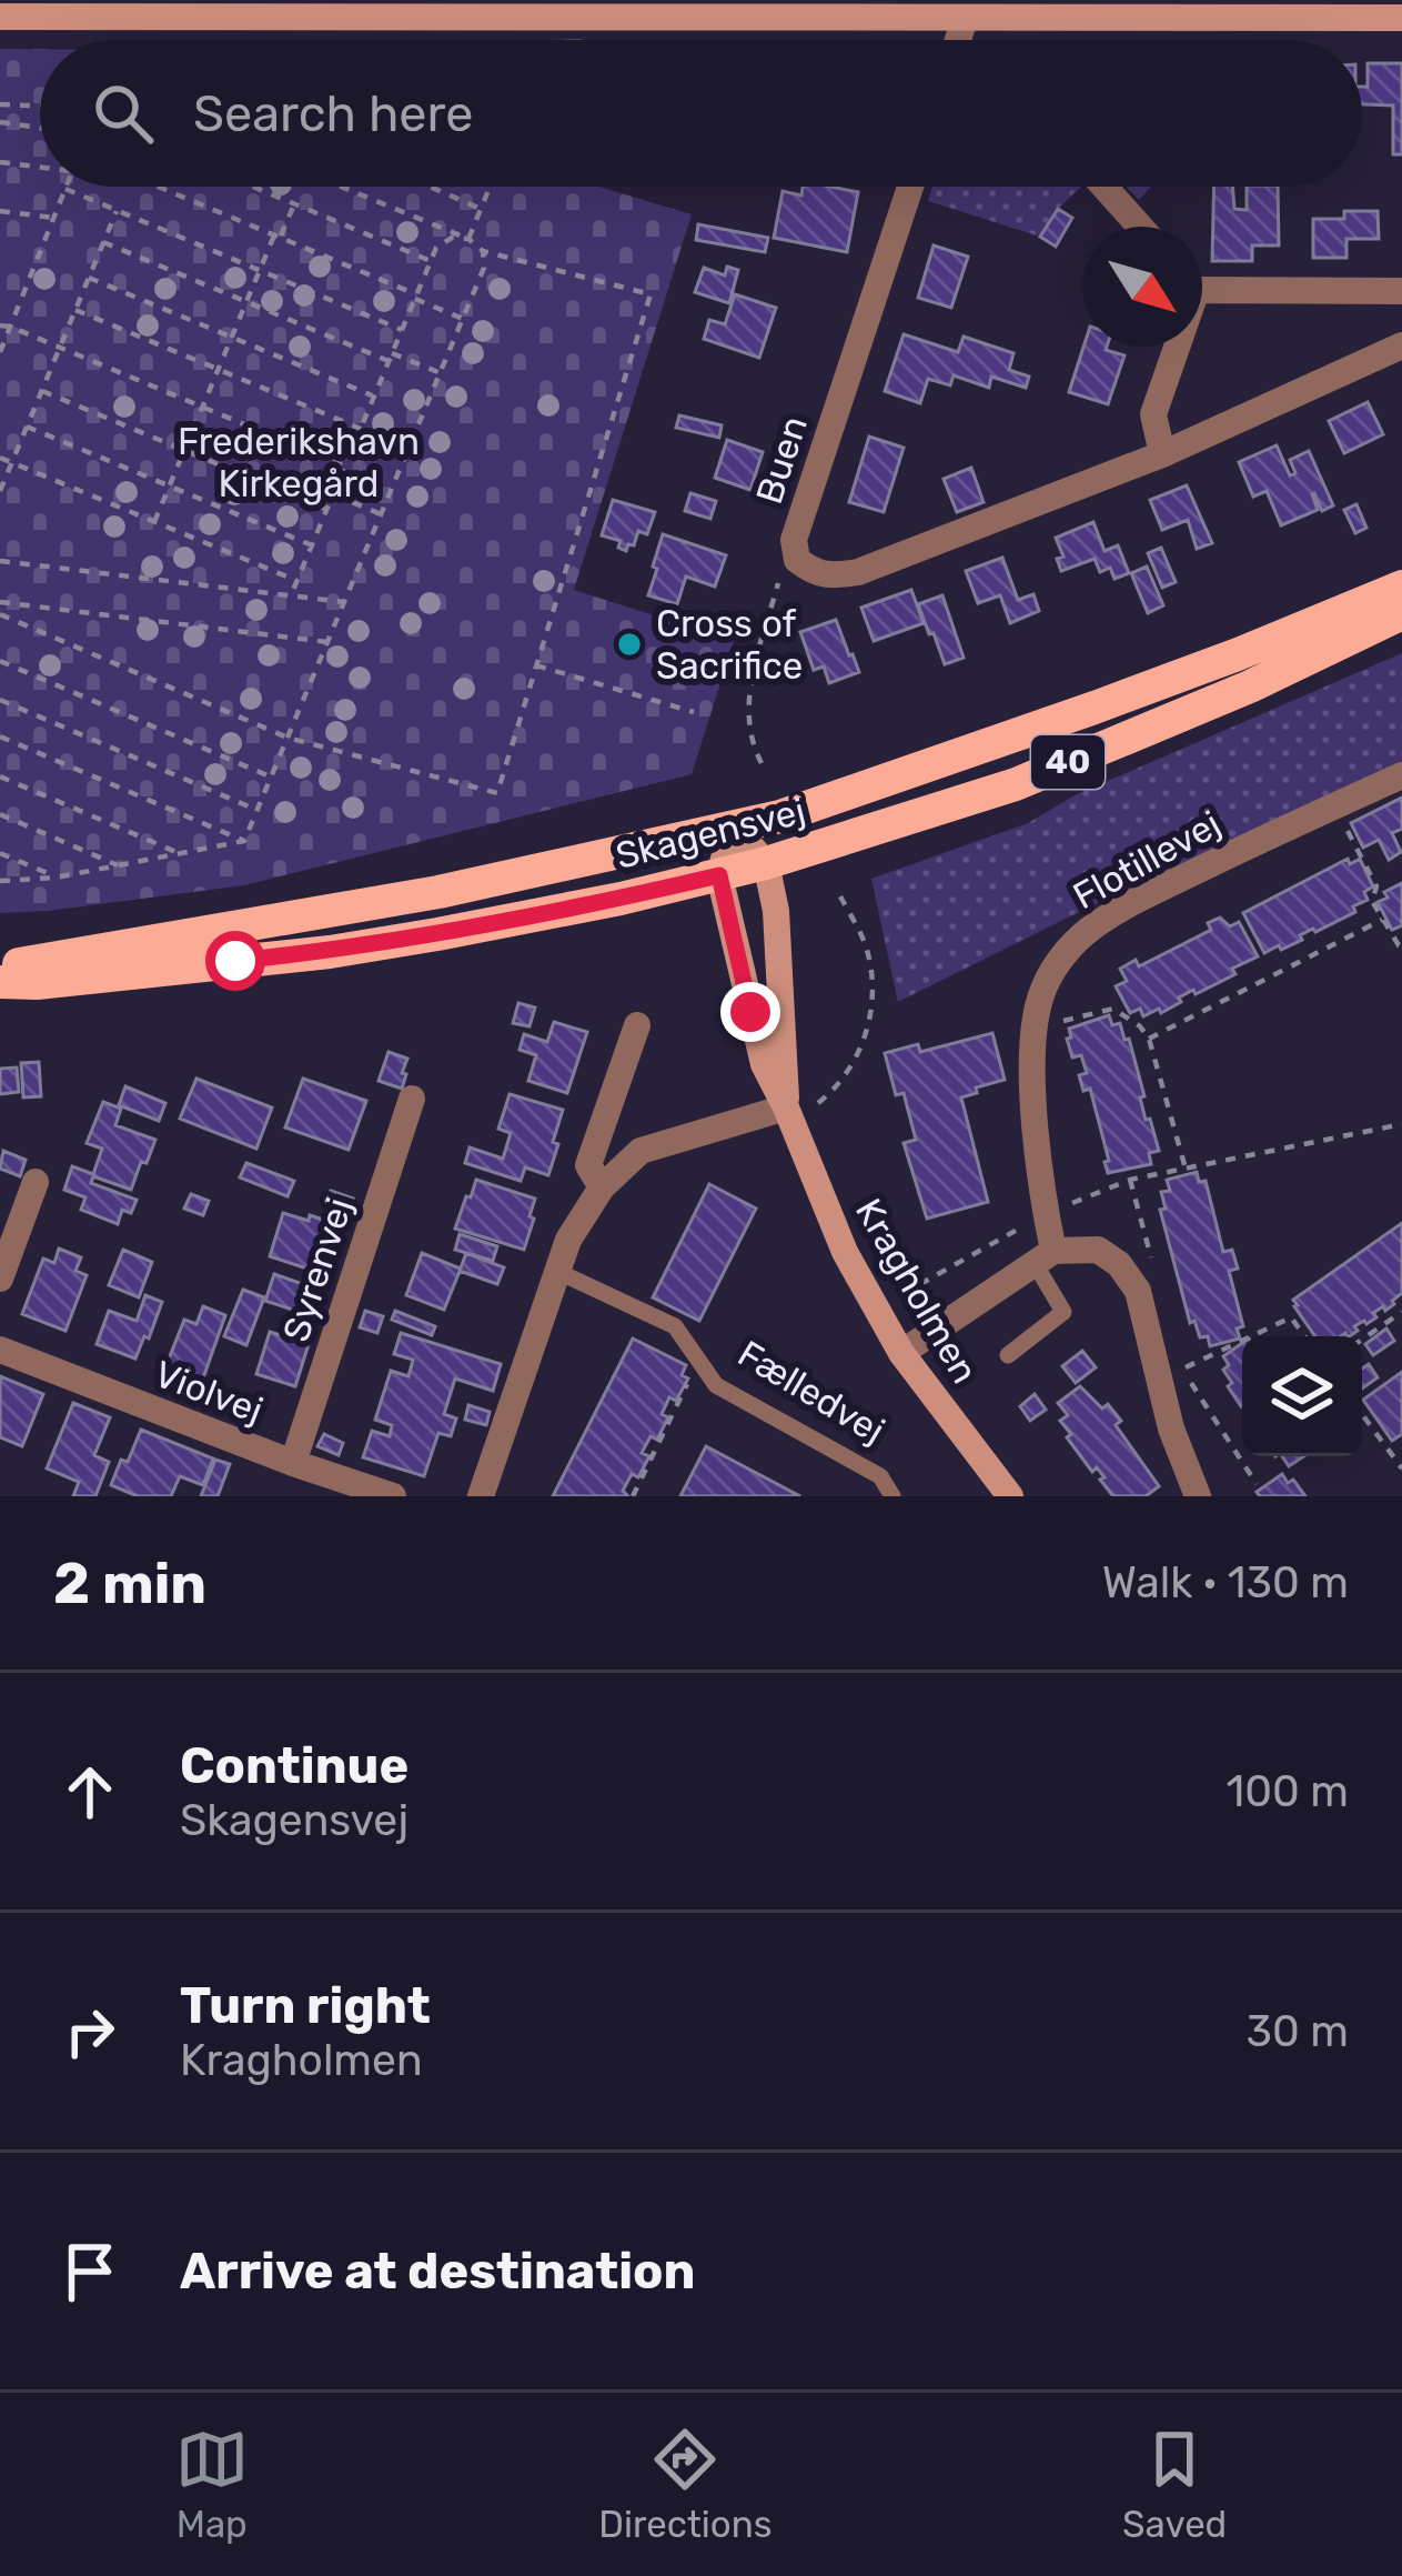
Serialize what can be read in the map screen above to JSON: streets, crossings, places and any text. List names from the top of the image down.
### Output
{
  "streets": {
    "main road": ["40", "Skagensvej"],
    "street": [
      "Buen",
      "Flotillevej",
      "Syrenvej",
      "Kragholmen",
      "Violvej"
    ],
    "lane": ["Fælledvej"]
  },
  "crossings": [
    ["Skagensvej", "Kragholmen"],
    ["Syrenvej", "Violvej"]
  ],
  "parks": ["Frederikshavn Kirkegård"],
  "places": ["Cross of Sacrifice"],
  "north": "bottom right",
  "page": {
    "search": "Search here",
    "heading": ["2 min", "Walk · 130 m"],
    "list": [
      ["Continue", "Skagensvej", "100 m"],
      ["Turn right", "Kragholmen", "30 m"],
      "Arrive at destination"
    ],
    "nav": ["Map", "Directions", "Saved"]
  }
}
